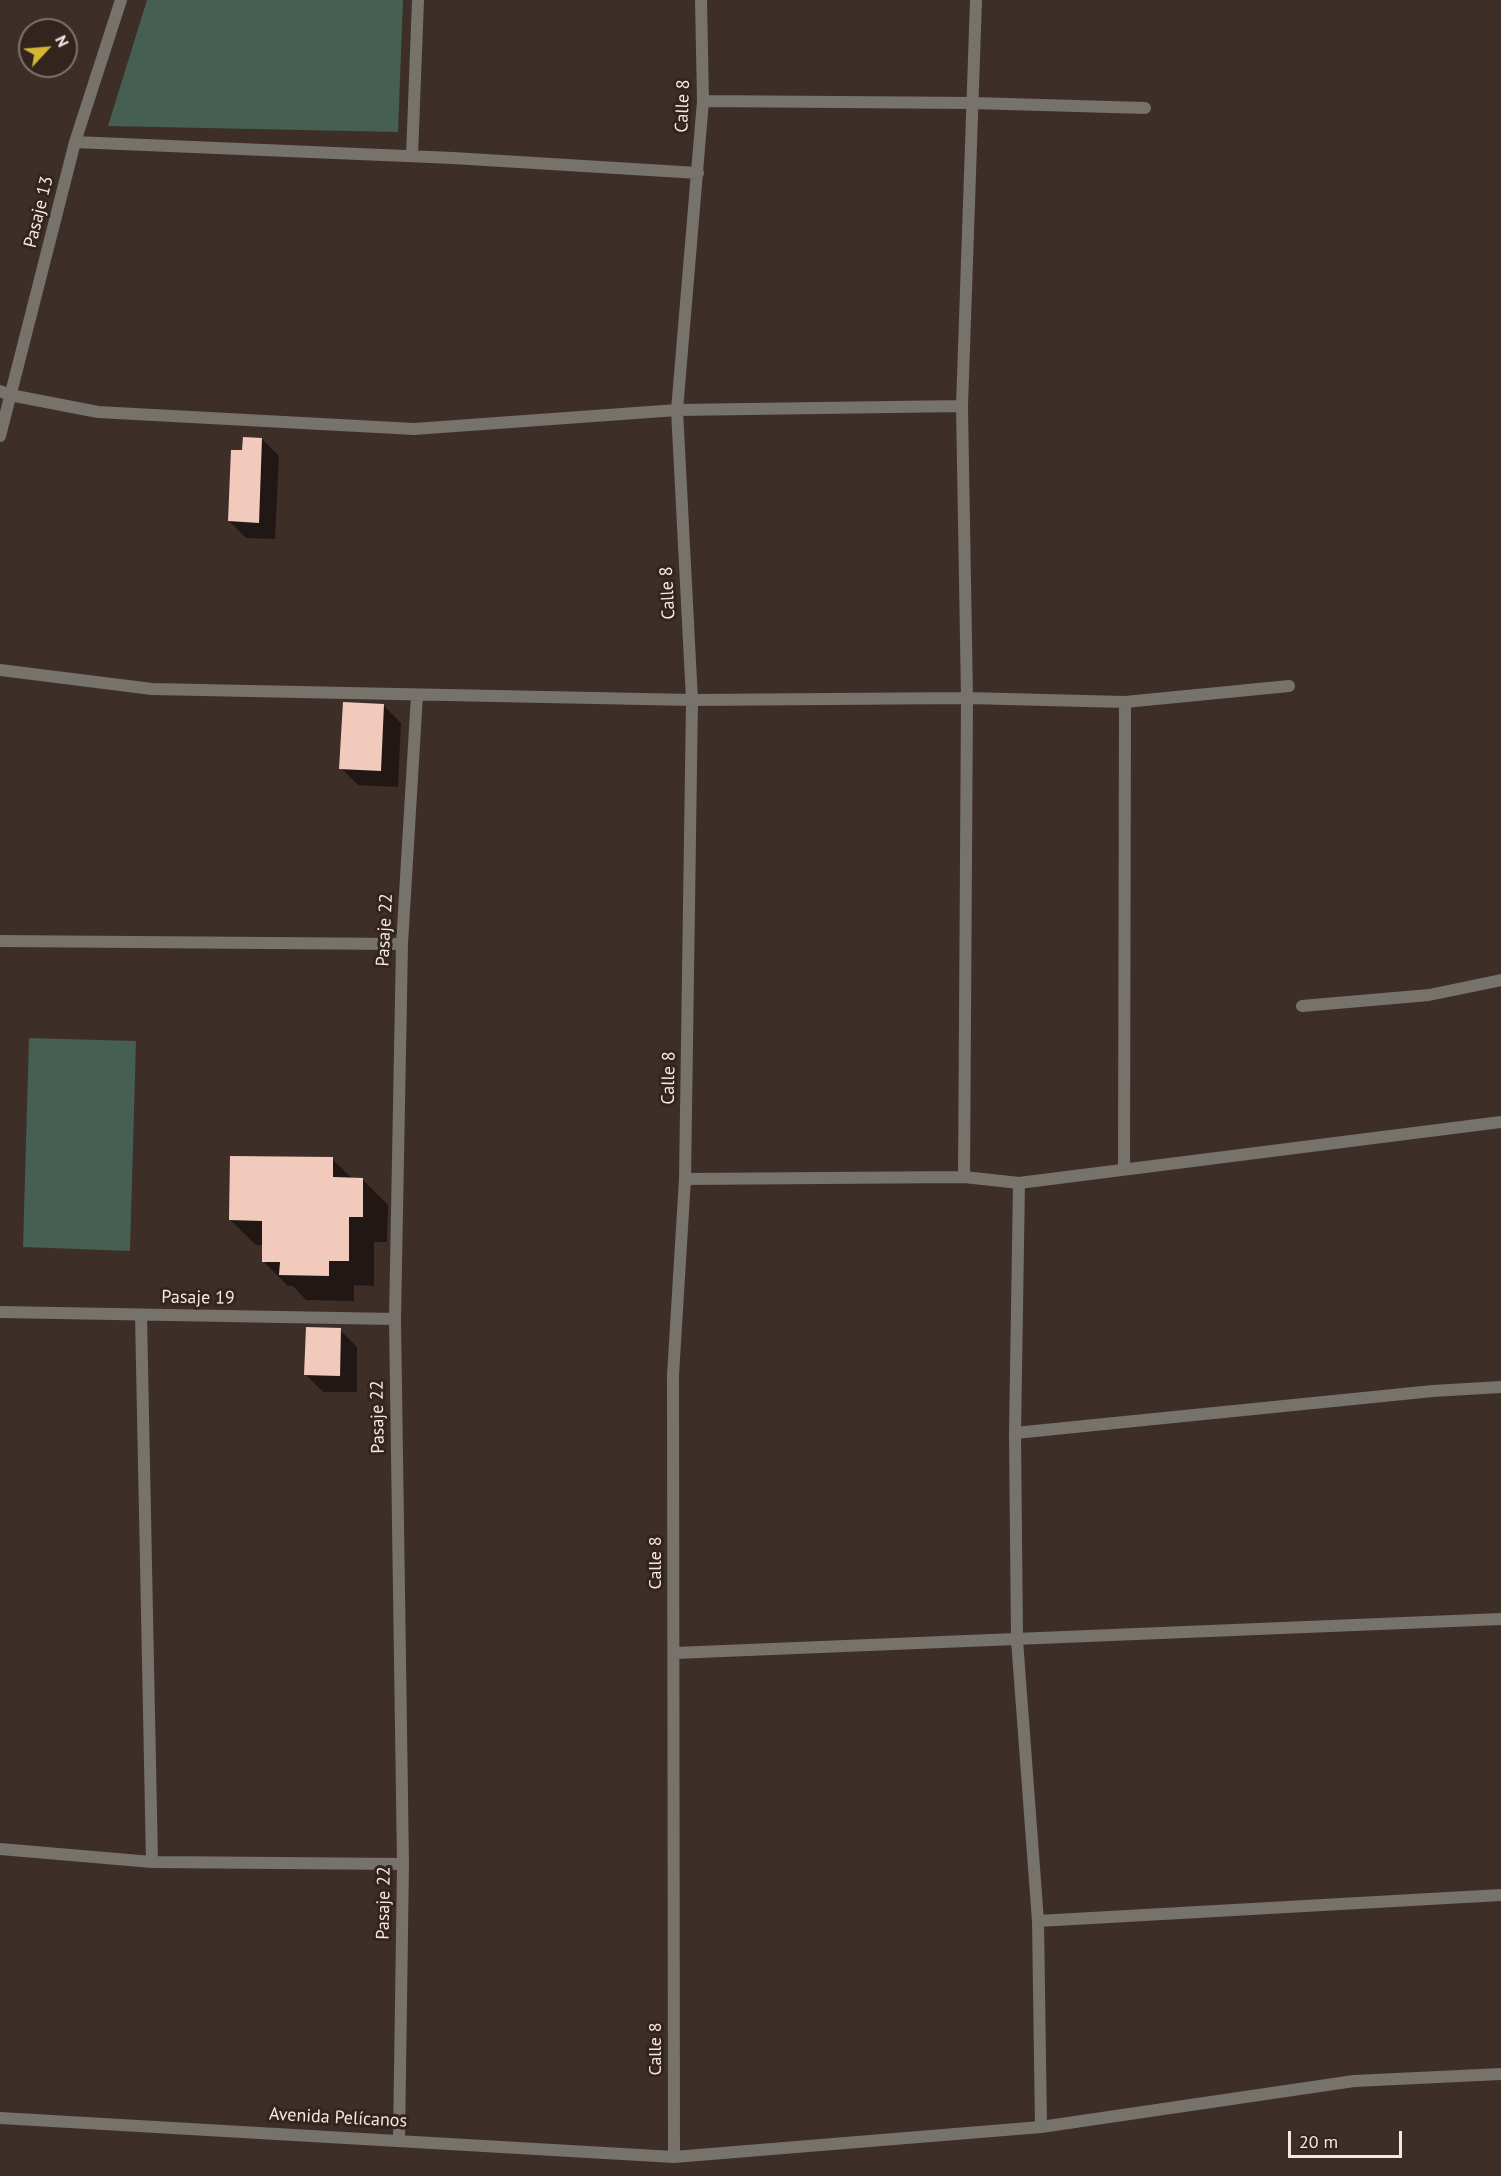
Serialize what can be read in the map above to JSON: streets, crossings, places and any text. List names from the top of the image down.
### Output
{
  "streets": {
    "street": [
      "Calle 8",
      "Pasaje 13",
      "Pasaje 22",
      "Pasaje 19",
      "Avenida Pelícanos"
    ]
  },
  "crossings": [
    ["Calle 8", "Avenida Pelícanos"],
    ["Pasaje 22", "Pasaje 19"],
    ["Pasaje 22", "Avenida Pelícanos"]
  ],
  "scale_bar": "20 m",
  "north": "top right"
}
